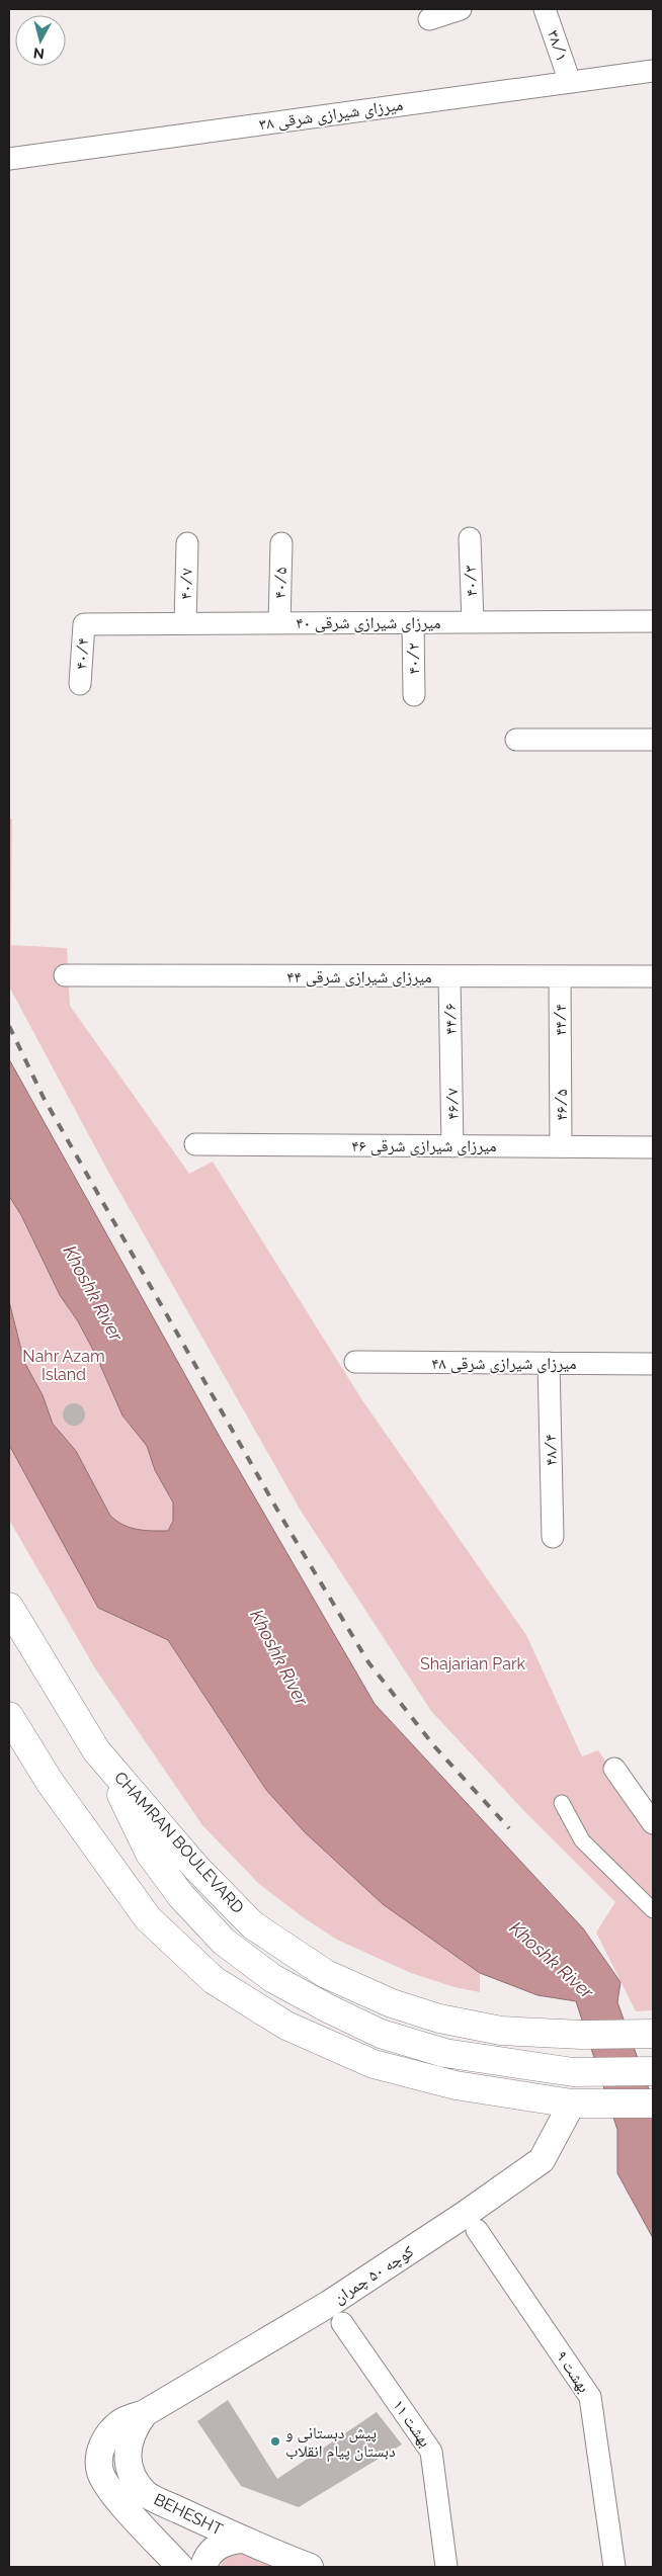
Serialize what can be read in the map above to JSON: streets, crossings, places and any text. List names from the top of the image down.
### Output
{
  "streets": {
    "main road": ["CHAMRAN BOULEVARD"],
    "street": [
      "۳۸/۱",
      "۳۸ میرزای شیرازی شرقی",
      "۴۰/۳",
      "۴۰/۵",
      "۴۰/۷",
      "۴۰ میرزای شیرازی شرقی",
      "۴۰/۴",
      "۴۰/۲",
      "۴۴ میرزای شیرازی شرقی",
      "۴۴/۶",
      "۴۴/۴",
      "۴۶/۷",
      "۴۶/۵",
      "۴۶ میرزای شیرازی شرقی",
      "۴۸ میرزای شیرازی شرقی",
      "۴۸/۴",
      "کوچه ۵۰ چمران",
      "۹ بهشت",
      "۱۱ بهشت",
      "BEHESHT"
    ]
  },
  "crossings": [
    ["۳۸/۱", "۳۸ میرزای شیرازی شرقی"],
    ["۴۰/۳", "۴۰ میرزای شیرازی شرقی"],
    ["۴۰/۵", "۴۰ میرزای شیرازی شرقی"],
    ["۴۰/۷", "۴۰ میرزای شیرازی شرقی"],
    ["۴۰ میرزای شیرازی شرقی", "۴۰/۴"],
    ["۴۰ میرزای شیرازی شرقی", "۴۰/۲"],
    ["۴۴ میرزای شیرازی شرقی", "۴۴/۶"],
    ["۴۴ میرزای شیرازی شرقی", "۴۴/۴"],
    ["۴۴/۶", "۴۶/۷"],
    ["۴۴/۴", "۴۶/۵"],
    ["۴۶/۷", "۴۶ میرزای شیرازی شرقی"],
    ["۴۶/۵", "۴۶ میرزای شیرازی شرقی"],
    ["۴۸ میرزای شیرازی شرقی", "۴۸/۴"],
    ["کوچه ۵۰ چمران", "BEHESHT"]
  ],
  "water": ["Khoshk River"],
  "parks": ["Nahr Azam Island", "Shajarian Park"],
  "places": ["پیش دبستانی و دبستان پیام انقلاب"],
  "north": "bottom"
}
